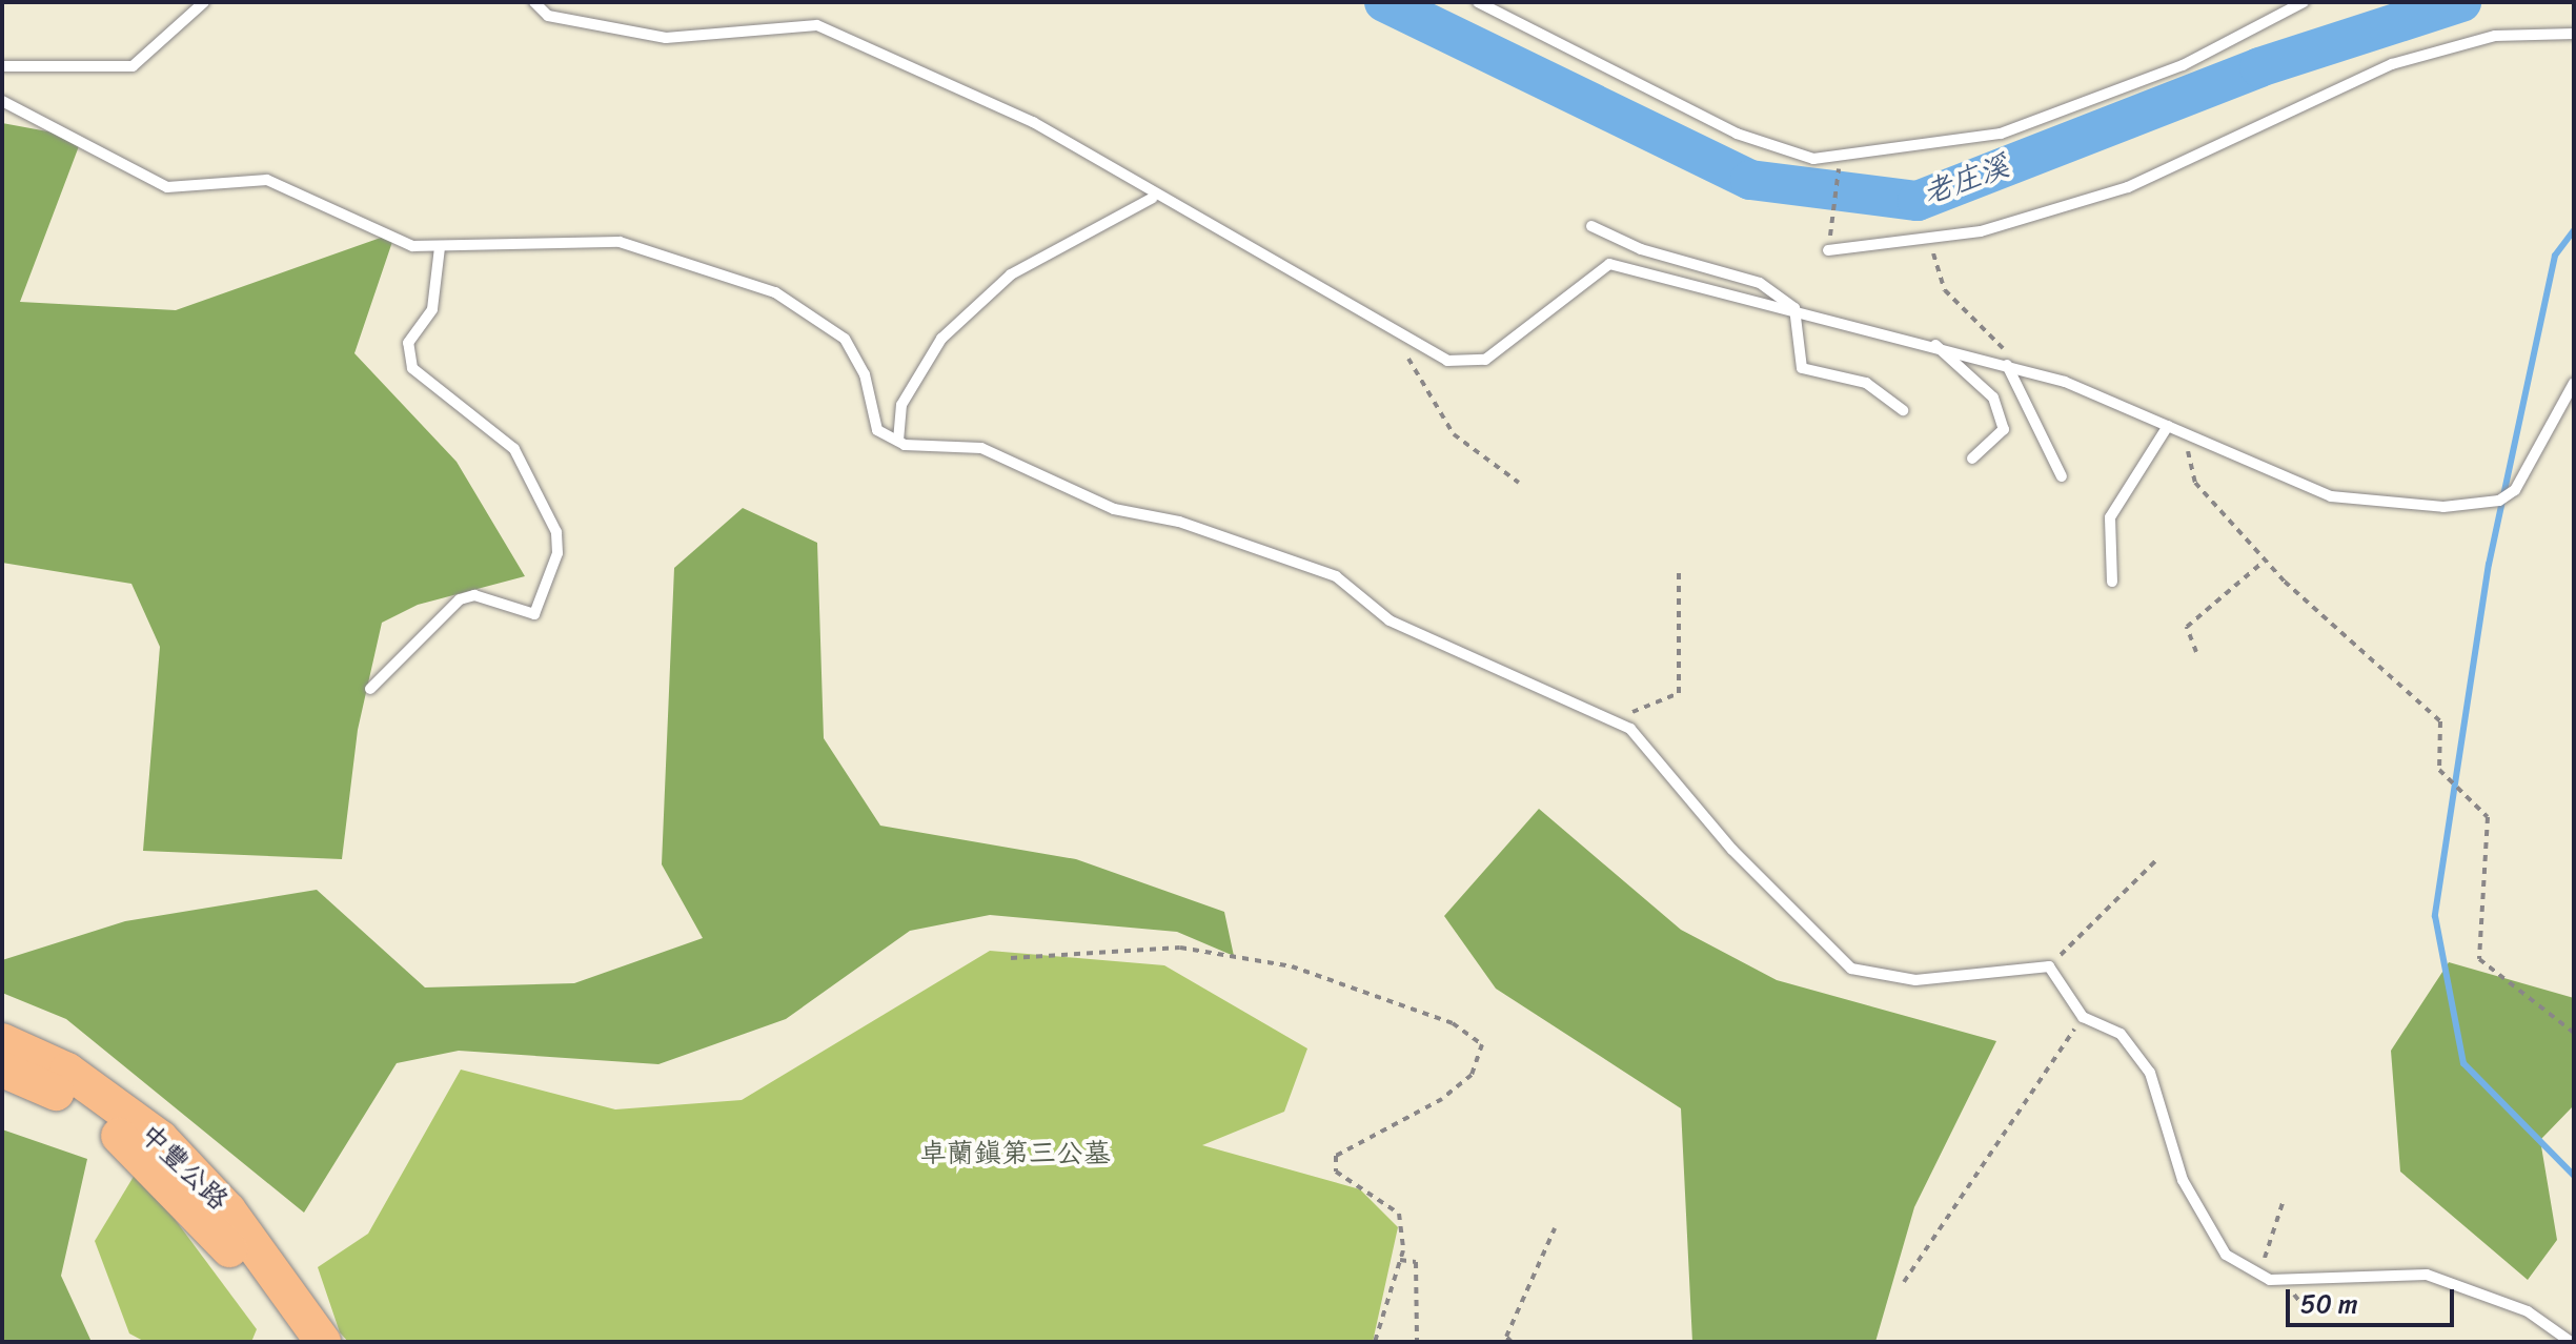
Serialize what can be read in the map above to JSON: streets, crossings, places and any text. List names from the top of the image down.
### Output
{
  "streets": {
    "main road": ["中豐公路"]
  },
  "water": ["老庄溪"],
  "parks": ["卓蘭鎮第三公墓"],
  "scale_bar": "50 m"
}
